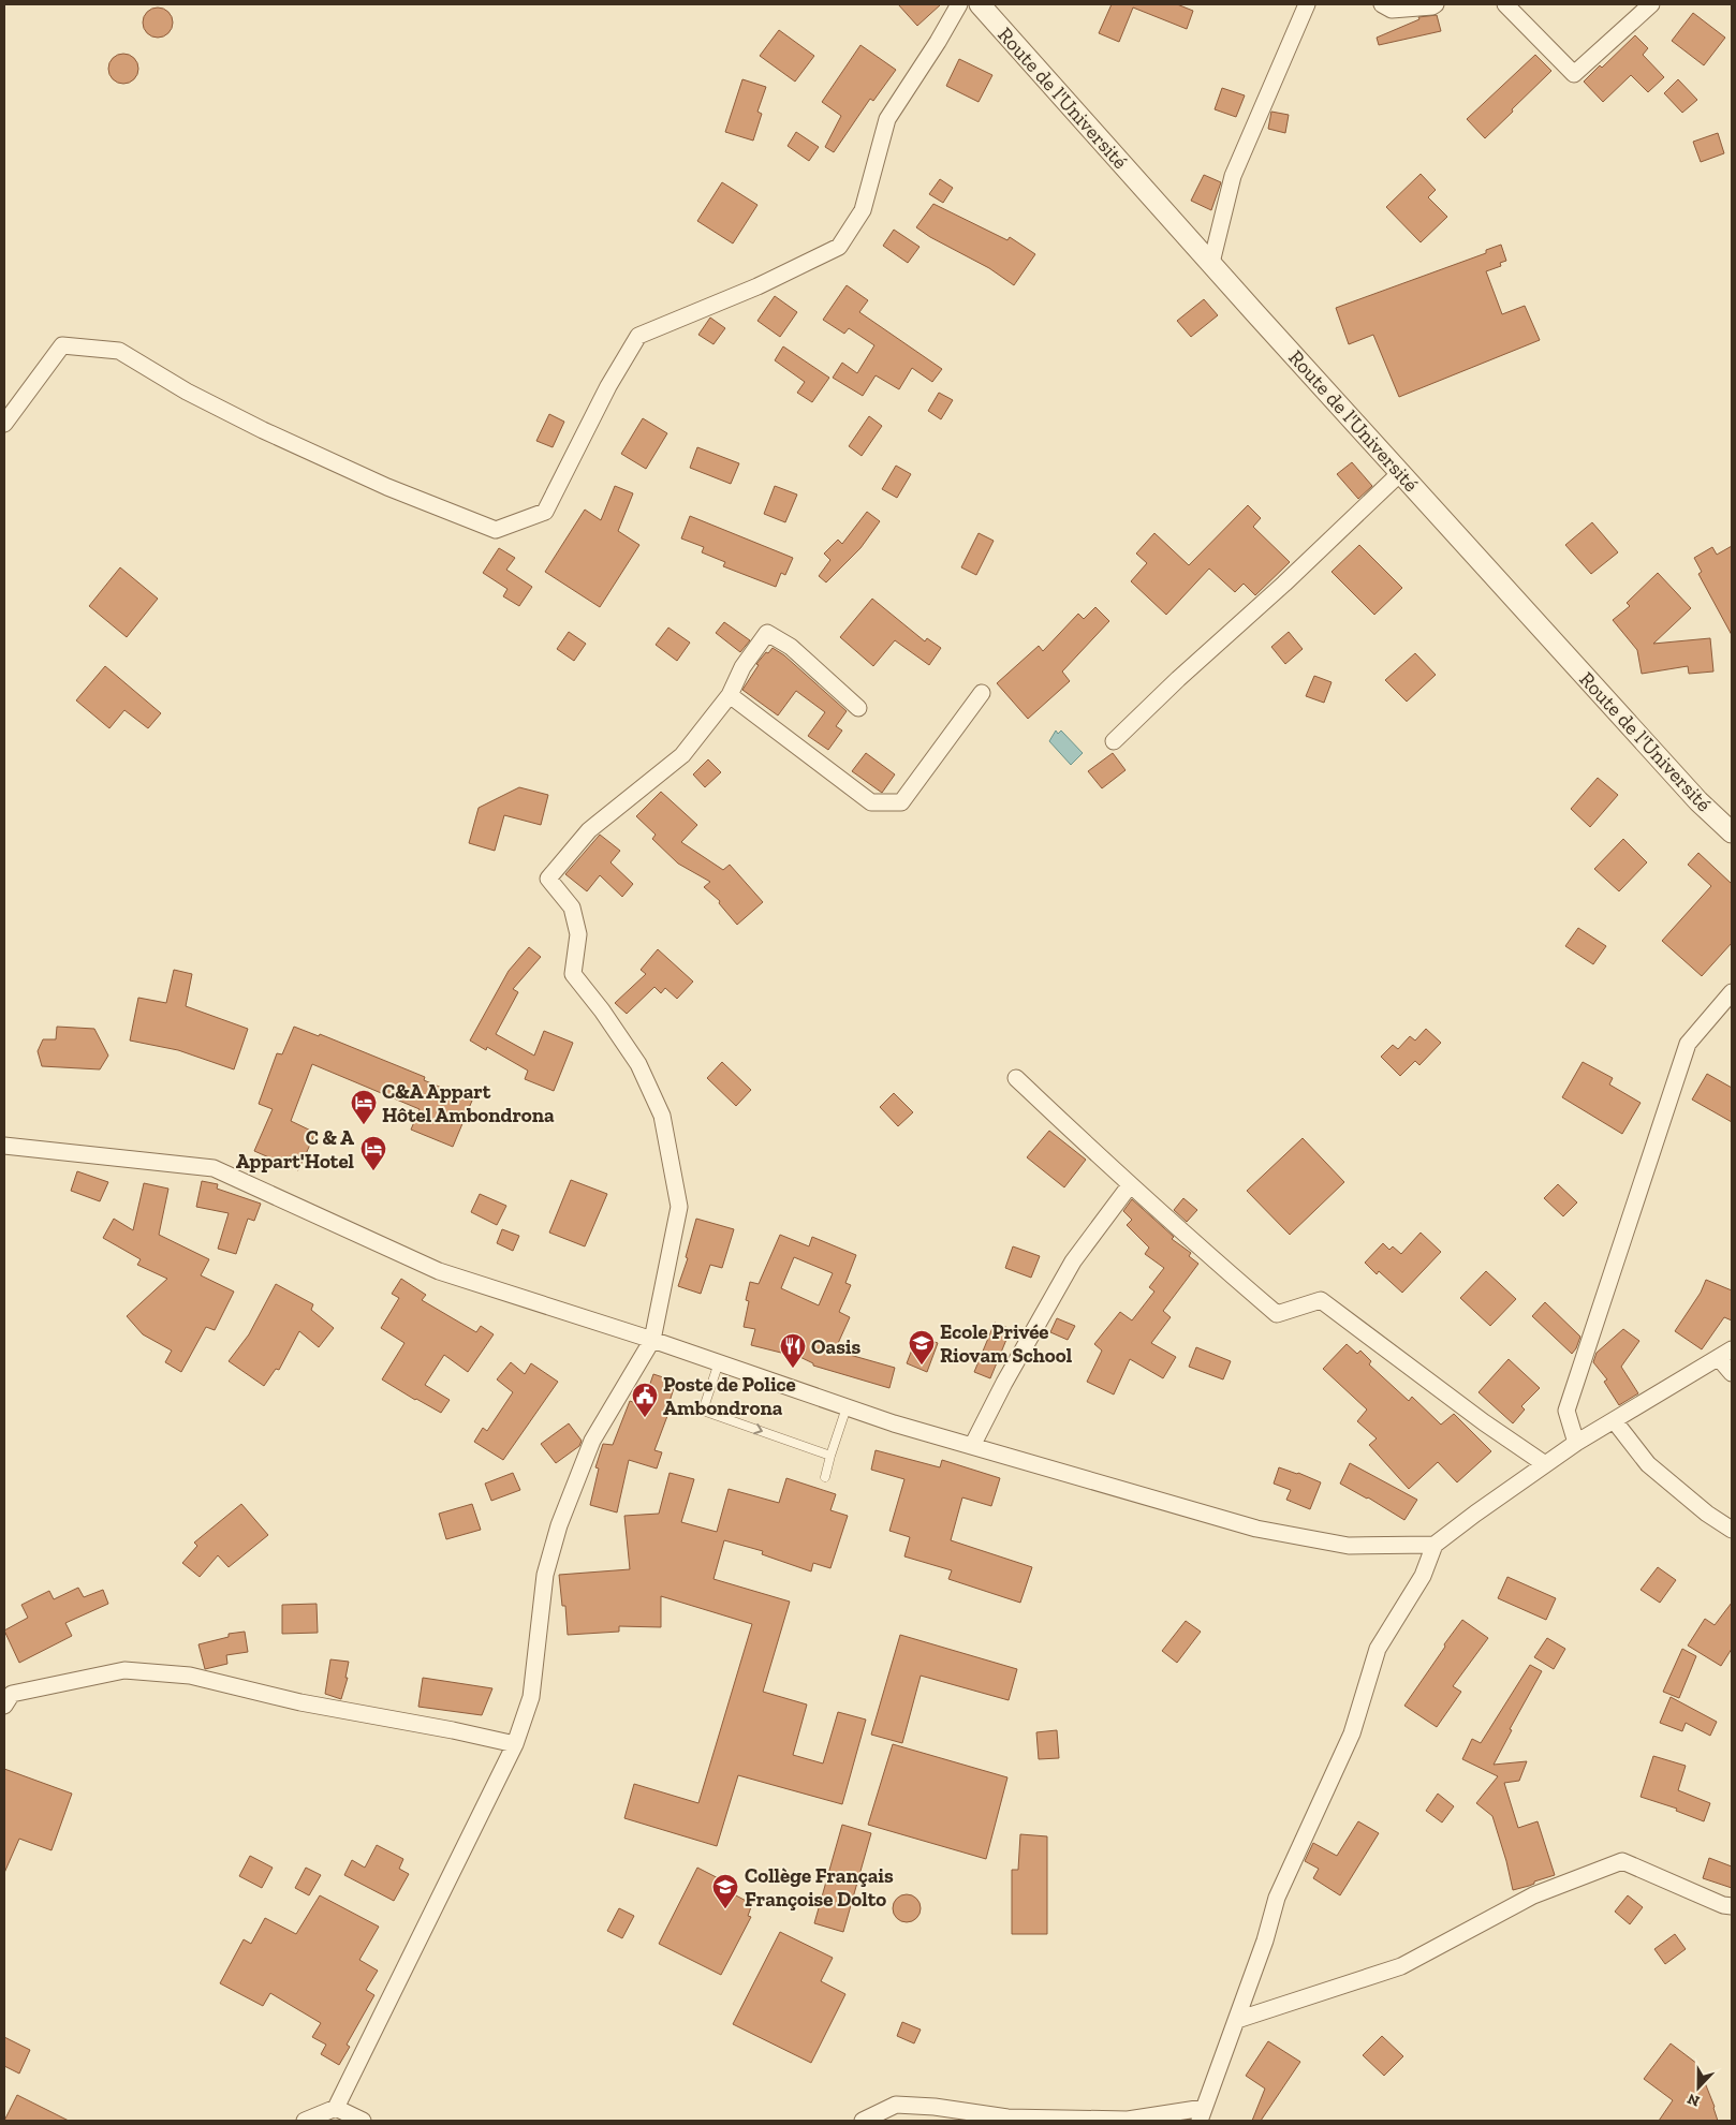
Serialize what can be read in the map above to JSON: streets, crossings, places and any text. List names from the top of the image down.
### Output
{
  "streets": {
    "street": ["Route de l'Université"]
  },
  "places": {
    "hotel": ["C&A Appart Hôtel Ambondrona", "C & A Appart'Hotel"],
    "school or university": ["Ecole Privée Riovam School", "Collège Français Françoise Dolto"],
    "restaurant": ["Oasis"],
    "public building": ["Poste de Police Ambondrona"]
  },
  "north": "bottom"
}
